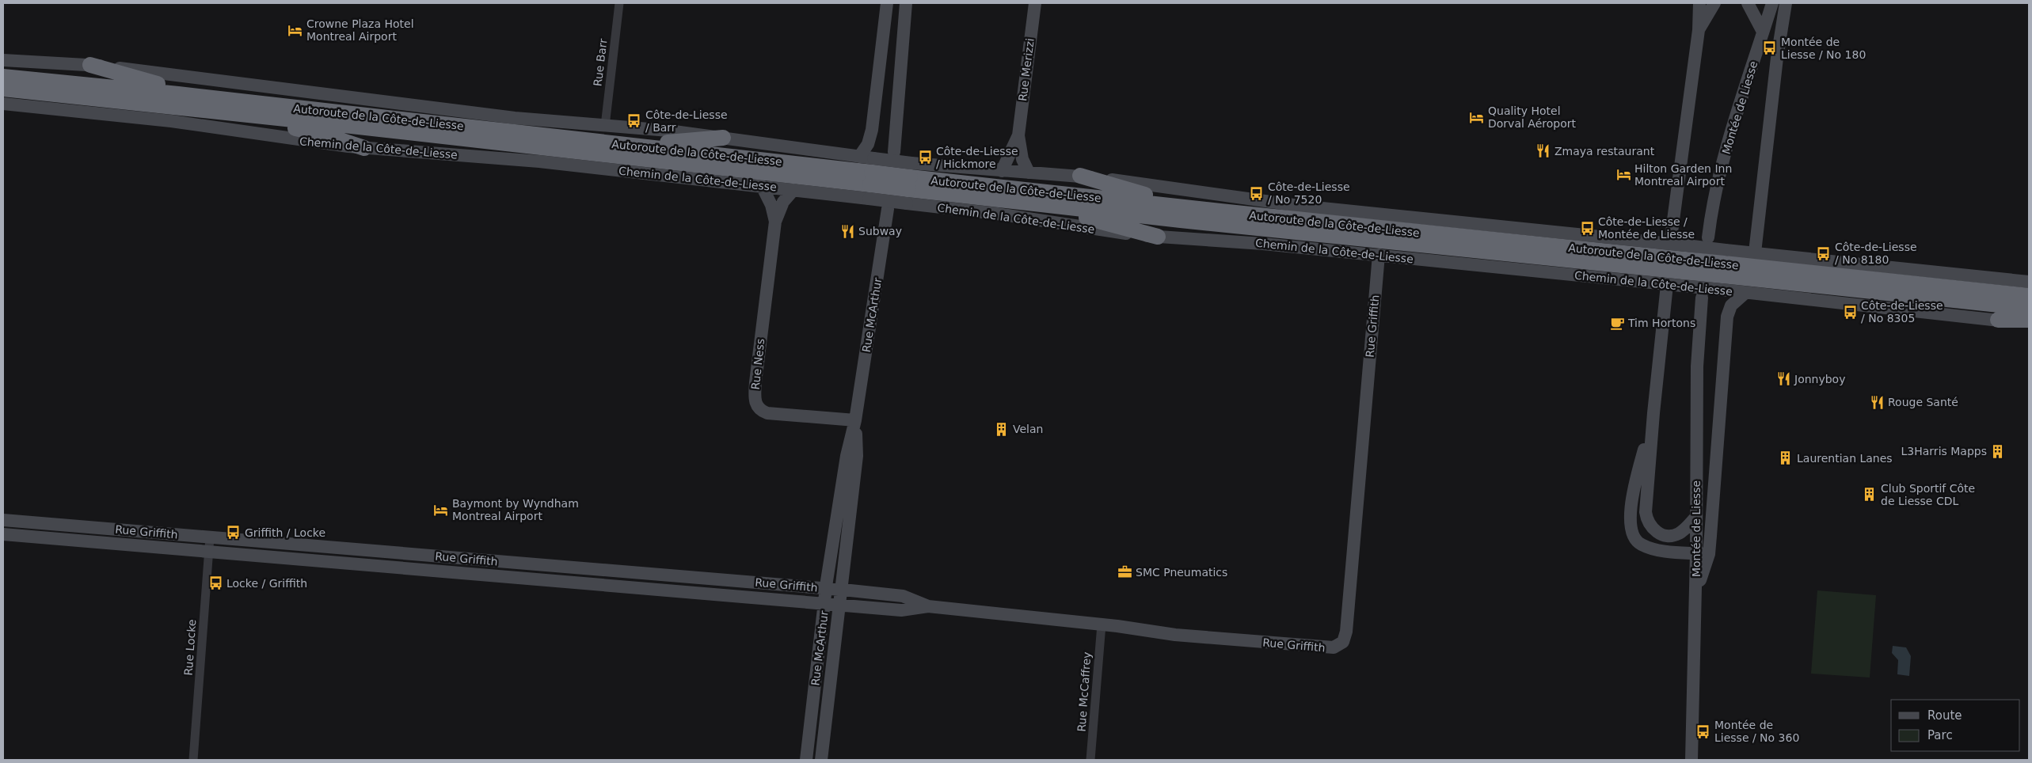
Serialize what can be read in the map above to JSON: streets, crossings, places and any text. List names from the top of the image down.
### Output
{
  "streets": {
    "highway": ["Autoroute de la Côte-de-Liesse"],
    "street": [
      "Rue Barr",
      "Rue Merizzi",
      "Montée de Liesse",
      "Chemin de la Côte-de-Liesse",
      "Rue McArthur",
      "Rue Griffith",
      "Rue Ness",
      "Rue Locke",
      "Rue McCaffrey"
    ]
  },
  "crossings": [
    ["Rue Barr", "Chemin de la Côte-de-Liesse"],
    ["Rue Merizzi", "Chemin de la Côte-de-Liesse"],
    ["Autoroute de la Côte-de-Liesse", "Chemin de la Côte-de-Liesse"],
    ["Chemin de la Côte-de-Liesse", "Rue Griffith"],
    ["Chemin de la Côte-de-Liesse", "Rue Ness"],
    ["Rue McArthur", "Rue Griffith"],
    ["Rue McArthur", "Rue Ness"],
    ["Rue Griffith", "Rue Locke"],
    ["Rue Griffith", "Rue McCaffrey"]
  ],
  "places": {
    "hotel": [
      "Crowne Plaza Hotel Montreal Airport",
      "Quality Hotel Dorval Aéroport",
      "Hilton Garden Inn Montreal Airport",
      "Baymont by Wyndham Montreal Airport"
    ],
    "bus stop": [
      "Montée de Liesse / No 180",
      "Côte-de-Liesse / Barr",
      "Côte-de-Liesse / Hickmore",
      "Côte-de-Liesse / No 7520",
      "Côte-de-Liesse / Montée de Liesse",
      "Côte-de-Liesse / No 8180",
      "Côte-de-Liesse / No 8305",
      "Griffith / Locke",
      "Locke / Griffith",
      "Montée de Liesse / No 360"
    ],
    "restaurant": [
      "Zmaya restaurant",
      "Subway",
      "Jonnyboy",
      "Rouge Santé"
    ],
    "cafe": ["Tim Hortons"],
    "building": [
      "Velan",
      "L3Harris Mapps",
      "Laurentian Lanes",
      "Club Sportif Côte de Liesse CDL"
    ],
    "office": ["SMC Pneumatics"]
  },
  "legend": ["Route", "Parc"]
}
